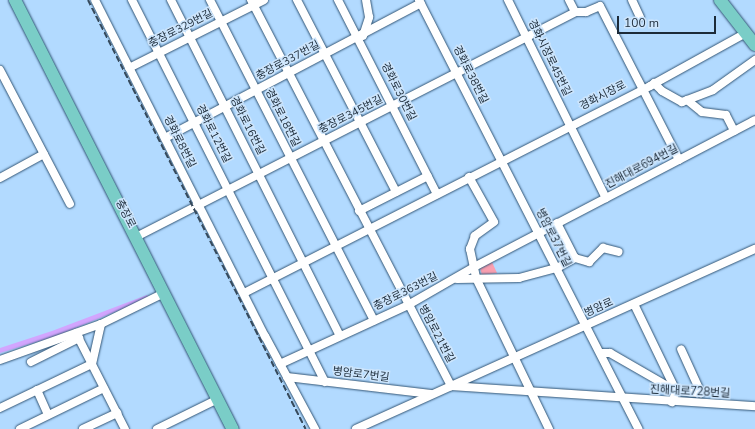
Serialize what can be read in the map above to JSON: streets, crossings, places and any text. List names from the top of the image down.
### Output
{
  "streets": {
    "main road": ["충장로"],
    "street": [
      "충장로329번길",
      "경화시장로45번길",
      "충장로337번길",
      "경화로38번길",
      "경화로30번길",
      "경화시장로",
      "충장로345번길",
      "경화로18번길",
      "경화로16번길",
      "경화로12번길",
      "경화로8번길",
      "진해대로694번길",
      "병암로37번길",
      "충장로363번길",
      "병암로",
      "병암로21번길",
      "병암로7번길",
      "진해대로728번길"
    ]
  },
  "crossings": [
    ["충장로329번길", "경화로18번길"],
    ["충장로329번길", "경화로16번길"],
    ["충장로329번길", "경화로12번길"],
    ["충장로329번길", "경화로8번길"],
    ["충장로329번길", "병암로21번길"],
    ["경화시장로45번길", "경화시장로"],
    ["경화시장로45번길", "충장로345번길"],
    ["경화시장로45번길", "진해대로694번길"],
    ["충장로337번길", "경화로38번길"],
    ["충장로337번길", "경화로30번길"],
    ["충장로337번길", "경화로18번길"],
    ["충장로337번길", "경화로16번길"],
    ["충장로337번길", "경화로12번길"],
    ["충장로337번길", "경화로8번길"],
    ["충장로337번길", "병암로21번길"],
    ["경화로38번길", "경화시장로"],
    ["경화로38번길", "충장로345번길"],
    ["경화로38번길", "병암로37번길"],
    ["경화로30번길", "경화시장로"],
    ["경화로30번길", "충장로345번길"],
    ["경화시장로", "경화로18번길"],
    ["경화시장로", "경화로16번길"],
    ["경화시장로", "경화로12번길"],
    ["경화시장로", "경화로8번길"],
    ["경화시장로", "병암로37번길"],
    ["경화시장로", "병암로21번길"],
    ["충장로345번길", "경화로18번길"],
    ["충장로345번길", "경화로16번길"],
    ["충장로345번길", "경화로12번길"],
    ["충장로345번길", "경화로8번길"],
    ["충장로345번길", "충장로"],
    ["충장로345번길", "병암로21번길"],
    ["진해대로694번길", "병암로37번길"],
    ["진해대로694번길", "충장로363번길"],
    ["병암로37번길", "충장로363번길"],
    ["병암로37번길", "병암로"],
    ["병암로37번길", "진해대로728번길"],
    ["충장로363번길", "병암로21번길"],
    ["병암로", "병암로21번길"],
    ["병암로", "병암로7번길"],
    ["병암로", "진해대로728번길"]
  ],
  "scale_bar": "100 m"
}
